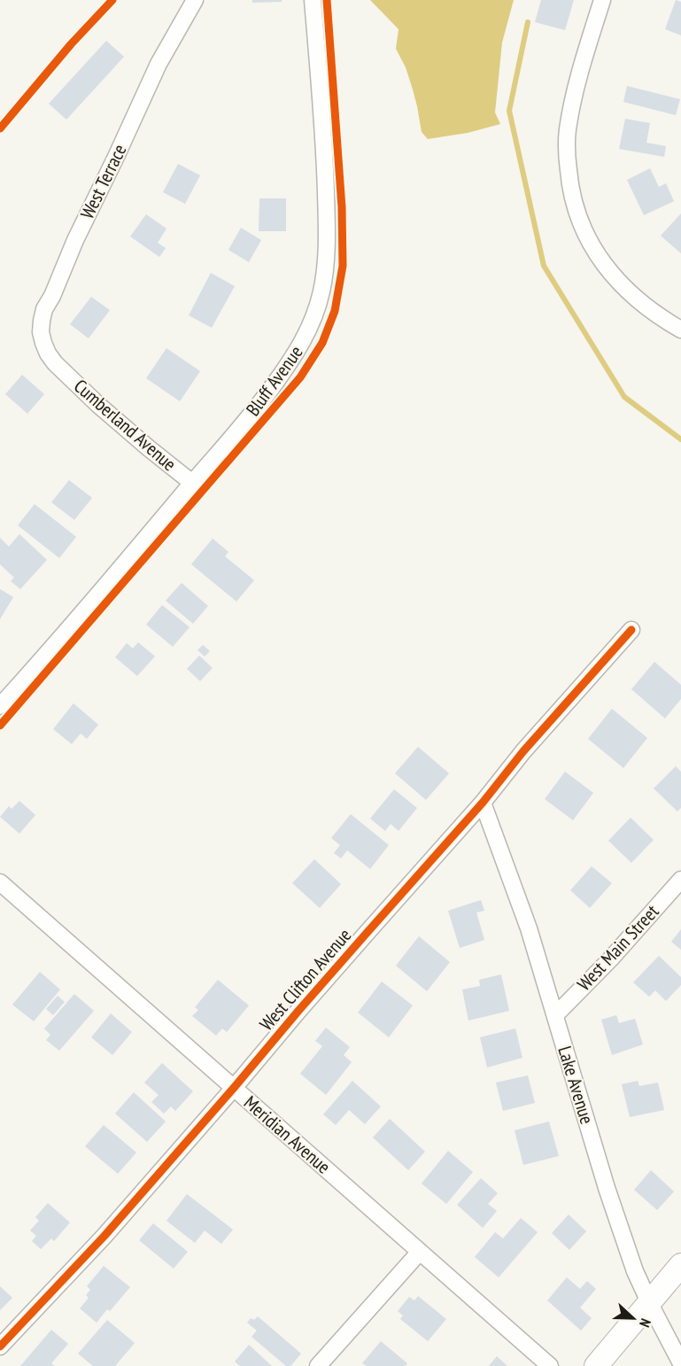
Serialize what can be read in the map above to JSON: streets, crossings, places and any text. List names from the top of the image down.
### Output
{
  "streets": {
    "street": [
      "West Terrace",
      "Bluff Avenue",
      "Cumberland Avenue",
      "West Main Street",
      "West Clifton Avenue",
      "Lake Avenue",
      "Meridian Avenue"
    ]
  },
  "crossings": [
    ["West Terrace", "Cumberland Avenue"],
    ["Bluff Avenue", "Cumberland Avenue"],
    ["West Main Street", "Lake Avenue"],
    ["West Clifton Avenue", "Lake Avenue"],
    ["West Clifton Avenue", "Meridian Avenue"]
  ],
  "north": "right"
}
